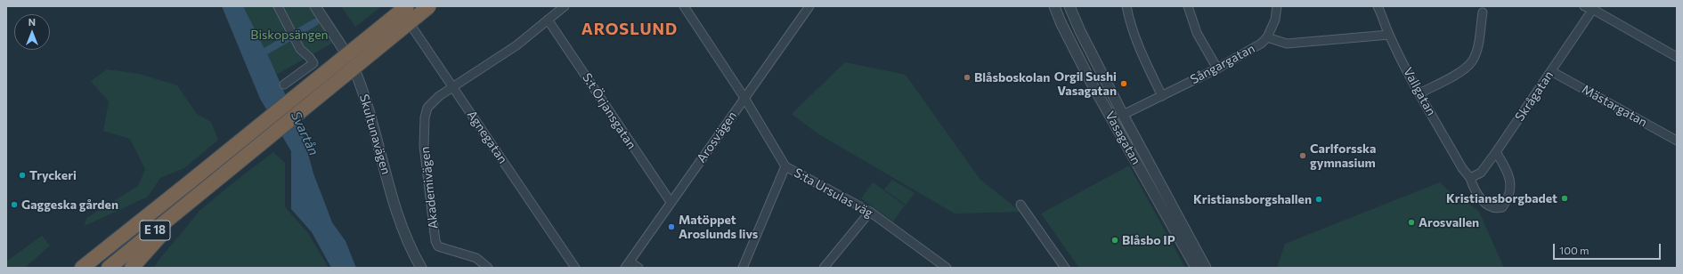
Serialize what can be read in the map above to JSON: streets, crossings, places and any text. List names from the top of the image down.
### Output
{
  "streets": {
    "highway": ["E 18"],
    "street": [
      "Sångargatan",
      "Vallgatan",
      "Skrågatan",
      "Mästargatan",
      "S:t Örjansgatan",
      "Skultunavägen",
      "Agnegatan",
      "Arosvägen",
      "Vasagatan",
      "Akademivägen",
      "S:ta Ursulas väg"
    ]
  },
  "crossings": [
    ["Sångargatan", "Vallgatan"],
    ["Sångargatan", "Vasagatan"],
    ["Vallgatan", "Skrågatan"],
    ["Skrågatan", "Mästargatan"],
    ["S:t Örjansgatan", "Arosvägen"],
    ["S:t Örjansgatan", "Akademivägen"],
    ["Agnegatan", "Akademivägen"],
    ["Arosvägen", "S:ta Ursulas väg"]
  ],
  "districts": ["AROSLUND"],
  "water": ["Svartån"],
  "parks": ["Biskopsängen"],
  "places": [
    "Blåsboskolan",
    "Orgil Sushi Vasagatan",
    "Carlforsska gymnasium",
    "Tryckeri",
    "Kristiansborgbadet",
    "Kristiansborgshallen",
    "Gaggeska gården",
    "Arosvallen",
    "Matöppet Aroslunds livs",
    "Blåsbo IP"
  ],
  "scale_bar": "100 m",
  "north": "top"
}
